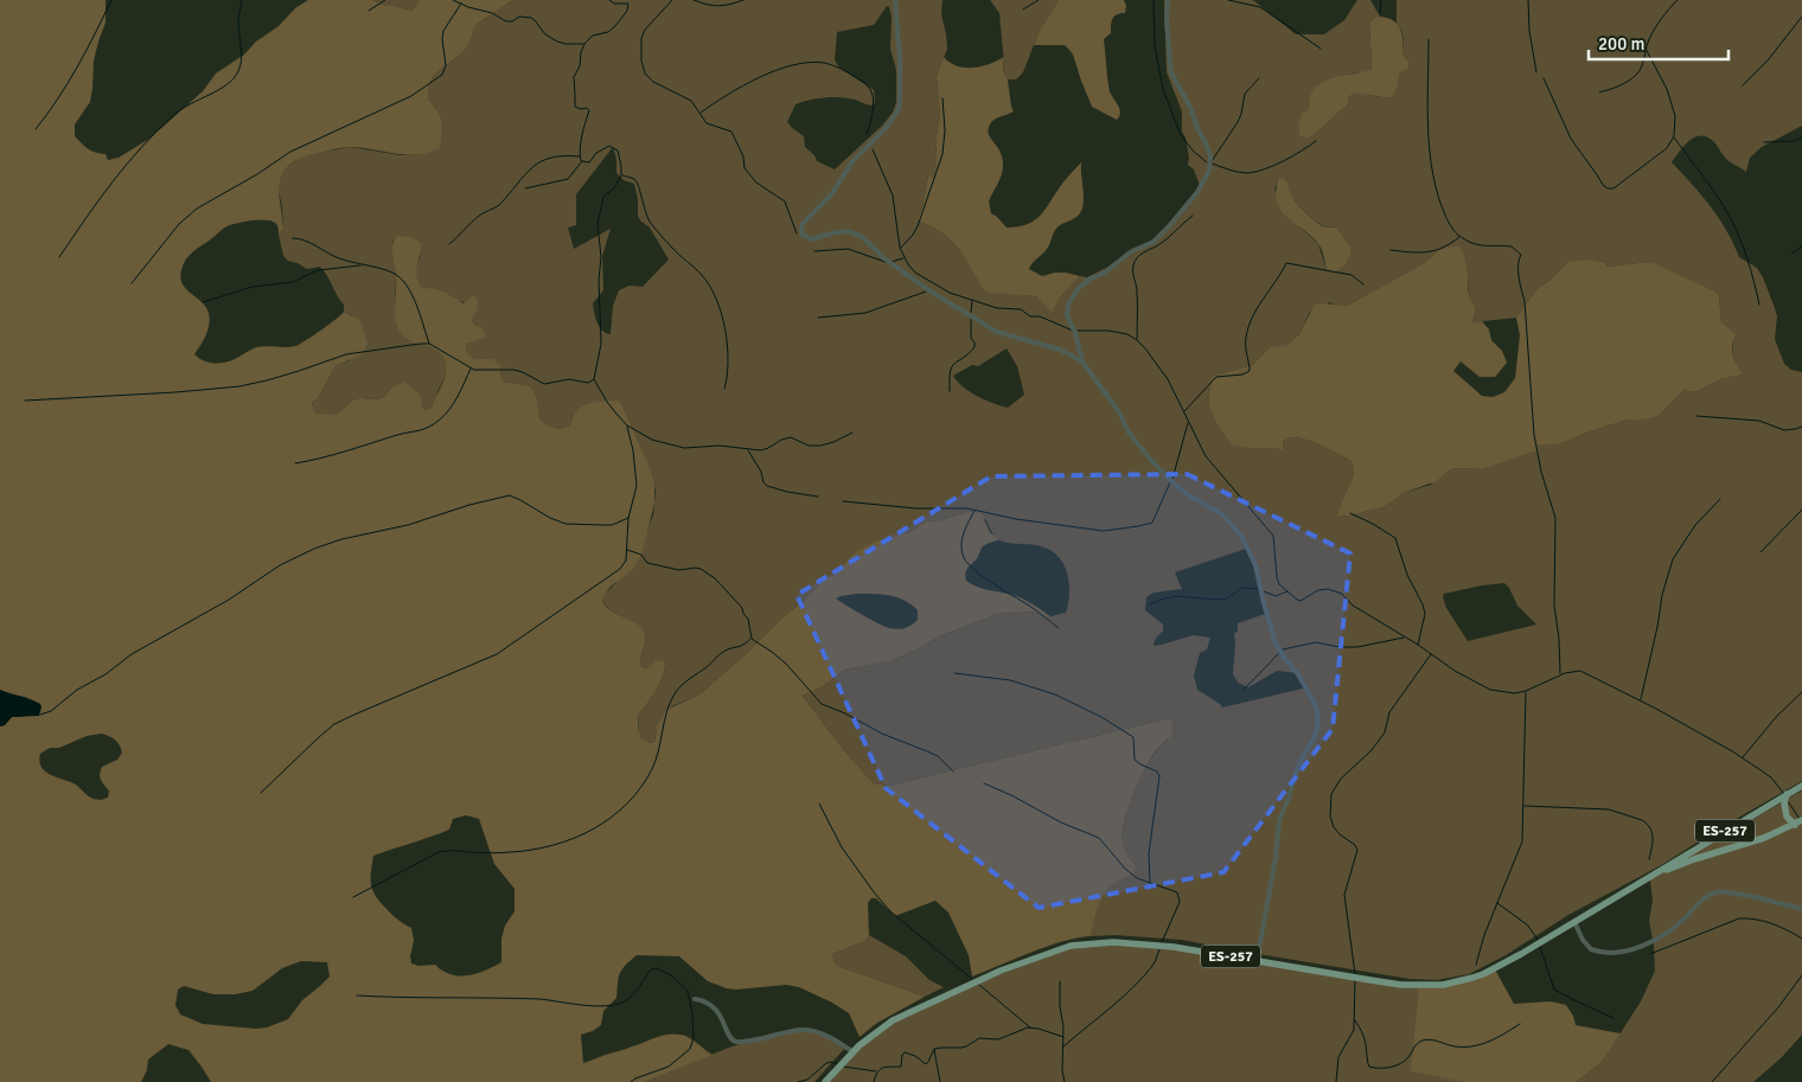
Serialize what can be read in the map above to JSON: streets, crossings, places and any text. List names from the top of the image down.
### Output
{
  "streets": {
    "main road": ["ES-257"]
  },
  "scale_bar": "200 m"
}
